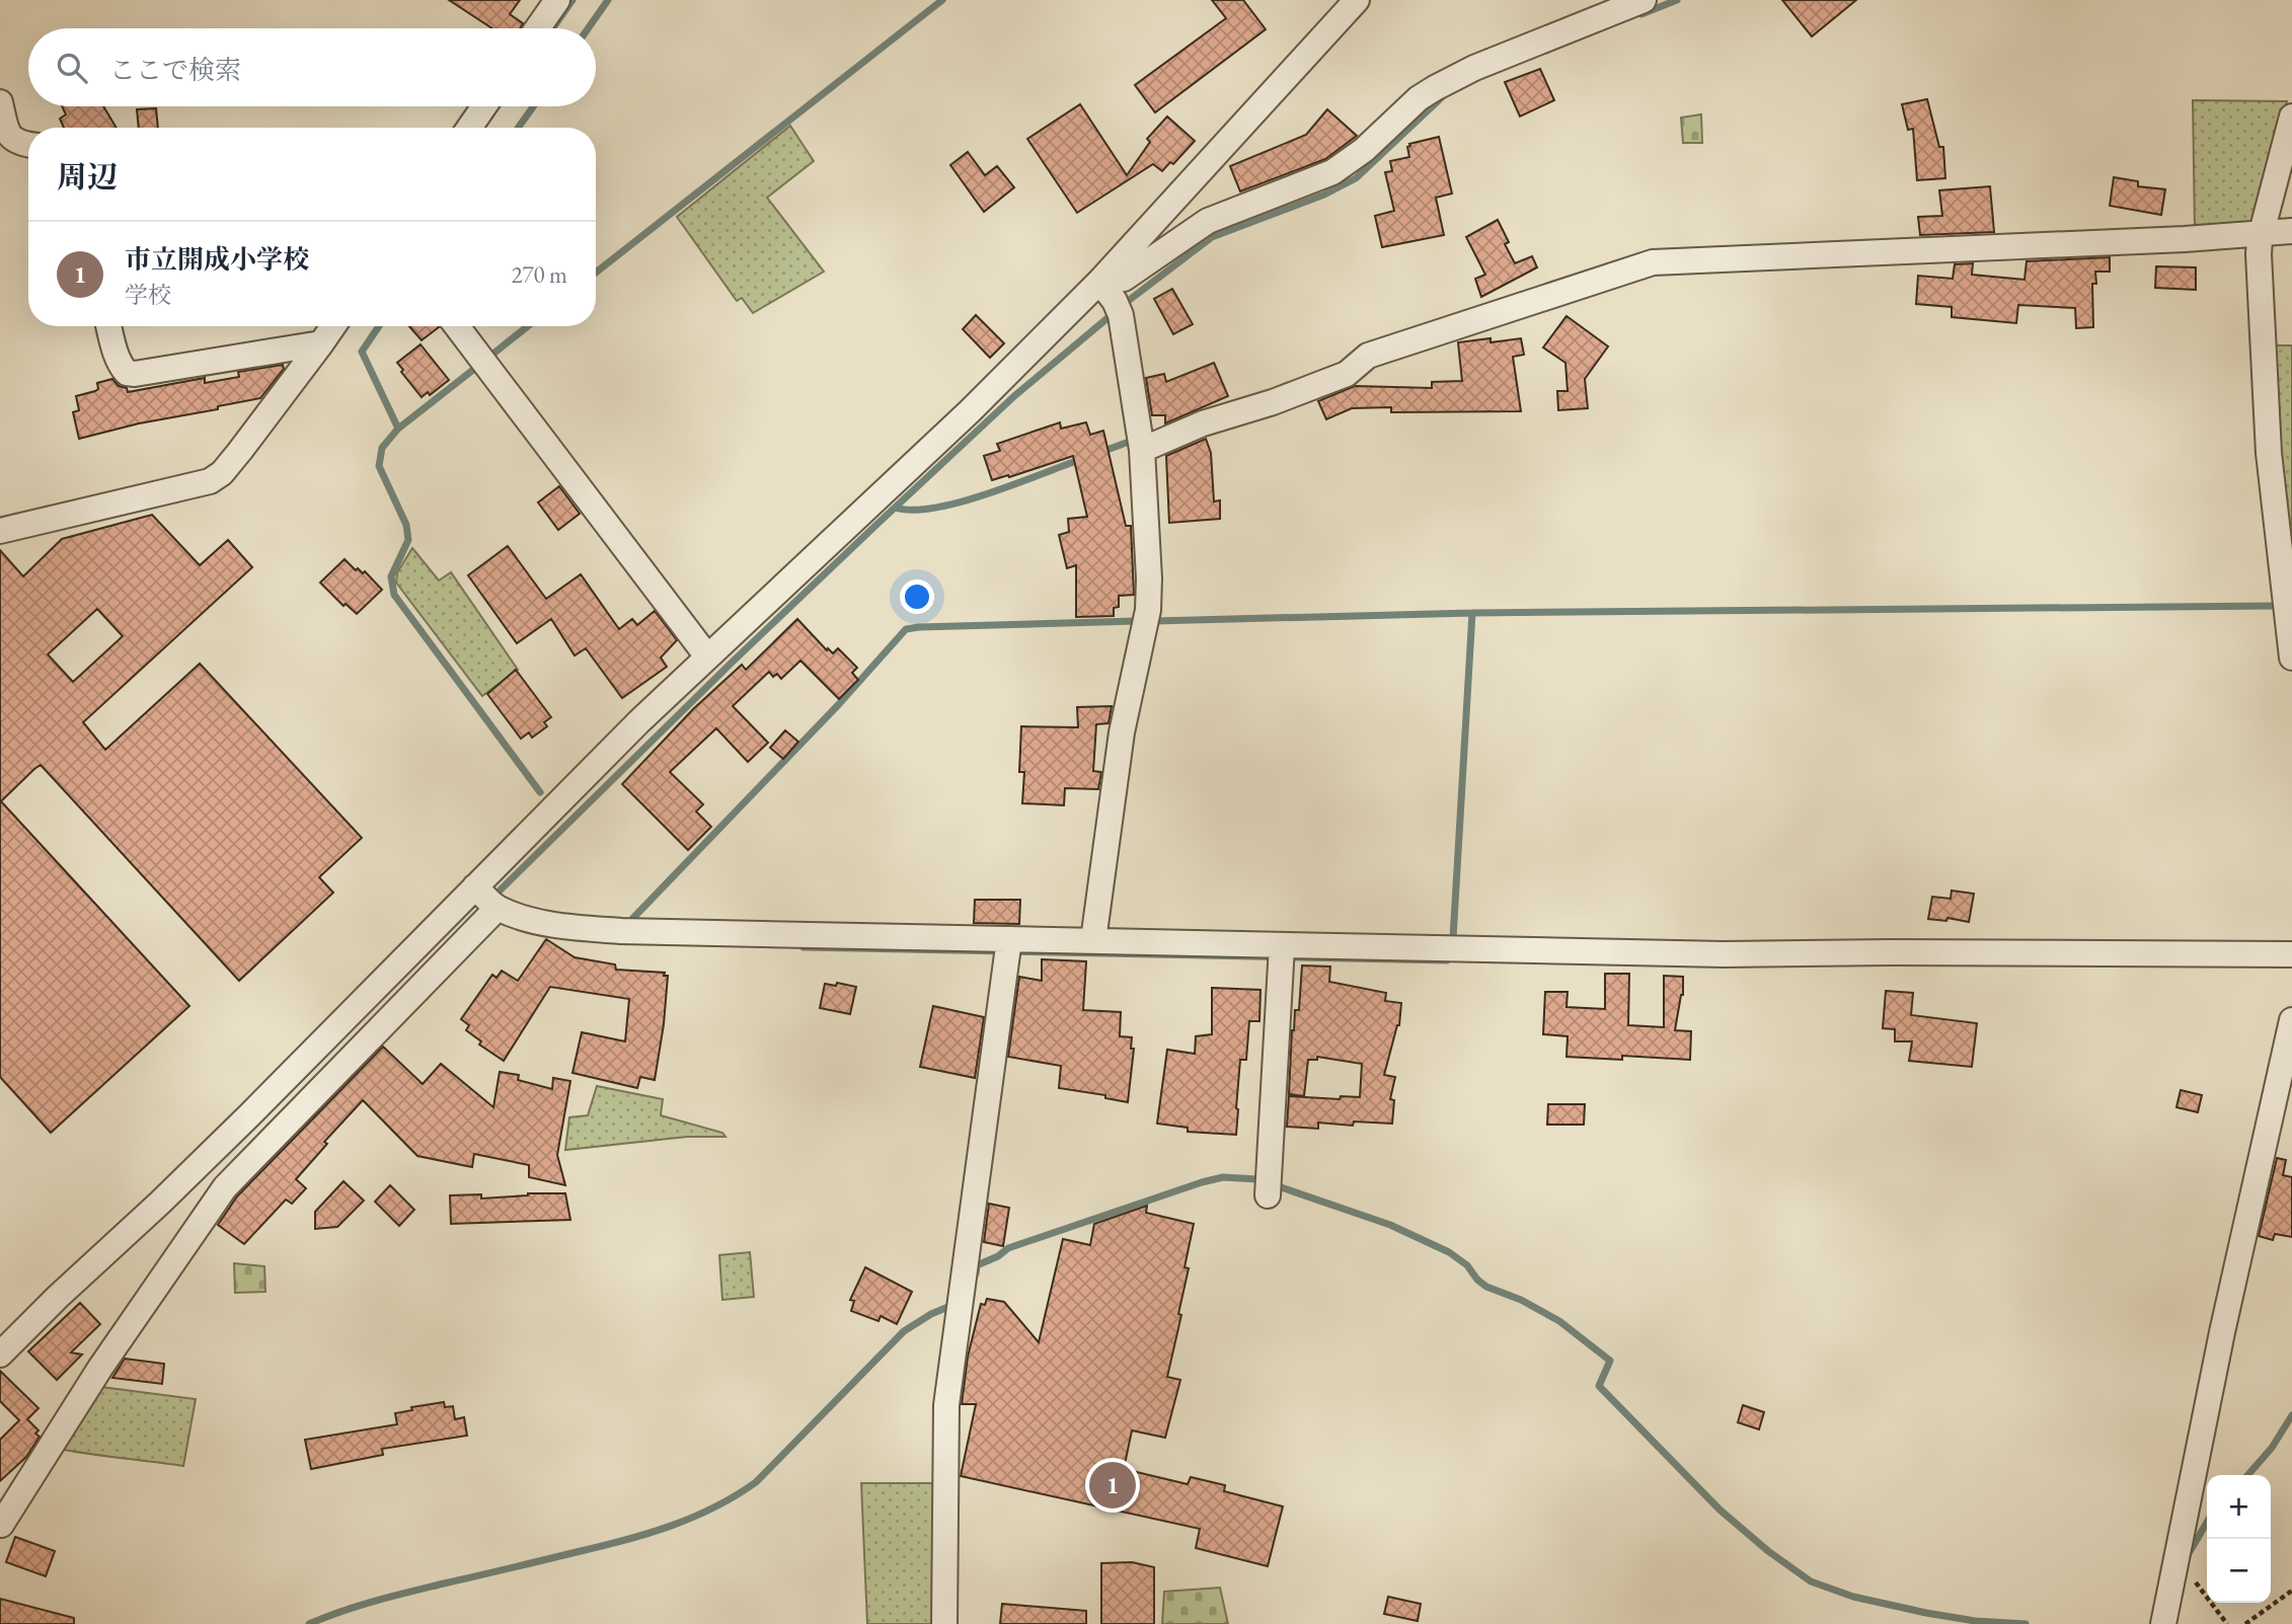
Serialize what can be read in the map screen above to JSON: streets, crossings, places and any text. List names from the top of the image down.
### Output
{
  "page": {
    "search": "ここで検索",
    "heading": "周辺",
    "list": [
      {
        "mark": "1",
        "name": "市立開成小学校",
        "note": "学校",
        "value": "270 m"
      }
    ],
    "pins": "1",
    "map_buttons": ["+", "−"]
  }
}
